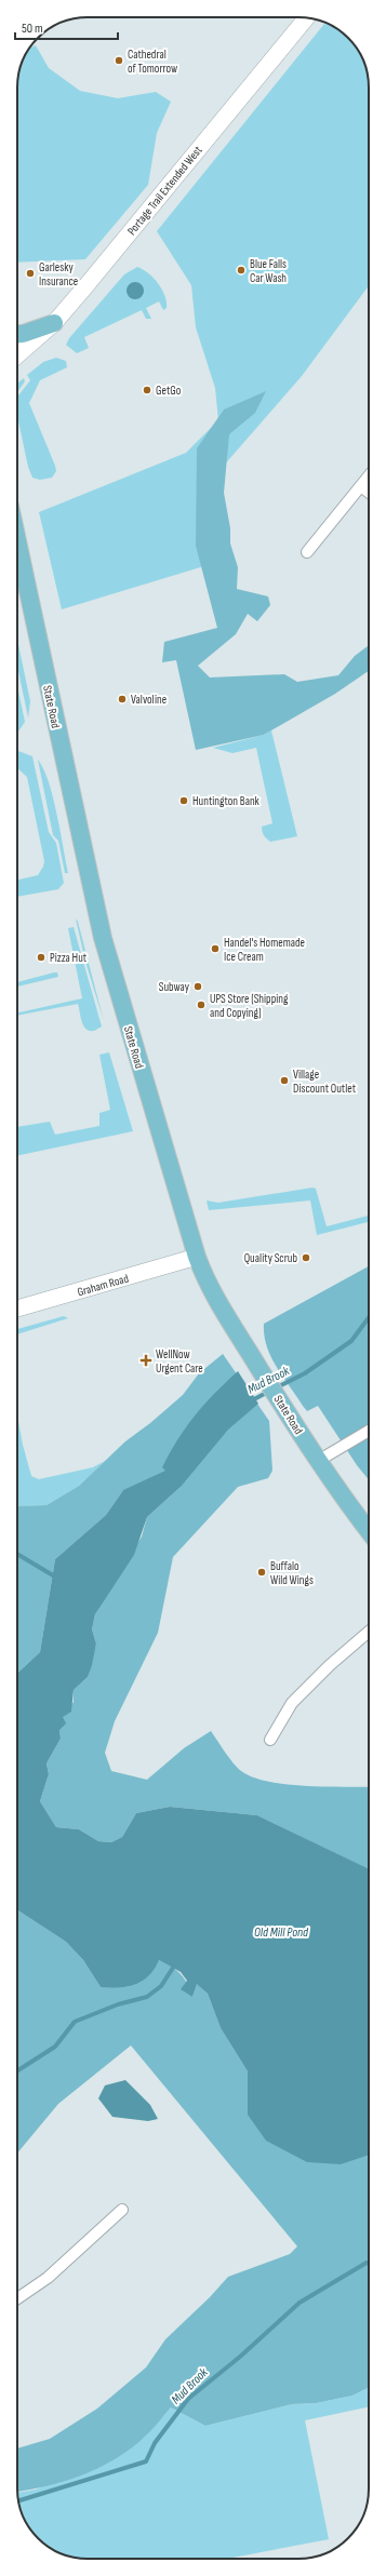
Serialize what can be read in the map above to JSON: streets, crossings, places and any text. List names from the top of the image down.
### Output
{
  "streets": {
    "main road": ["Portage Trail Extended West", "State Road", "Graham Road"]
  },
  "crossings": [
    ["State Road", "Graham Road"]
  ],
  "water": ["Mud Brook", "Old Mill Pond"],
  "places": {
    "other": [
      "Cathedral of Tomorrow",
      "Blue Falls Car Wash",
      "Garlesky Insurance",
      "GetGo",
      "Valvoline",
      "Huntington Bank",
      "Handel's Homemade Ice Cream",
      "Pizza Hut",
      "Subway",
      "UPS Store (Shipping and Copying)",
      "Village Discount Outlet",
      "Quality Scrub",
      "Buffalo Wild Wings"
    ],
    "health": ["WellNow Urgent Care"]
  },
  "scale_bar": "50 m"
}
